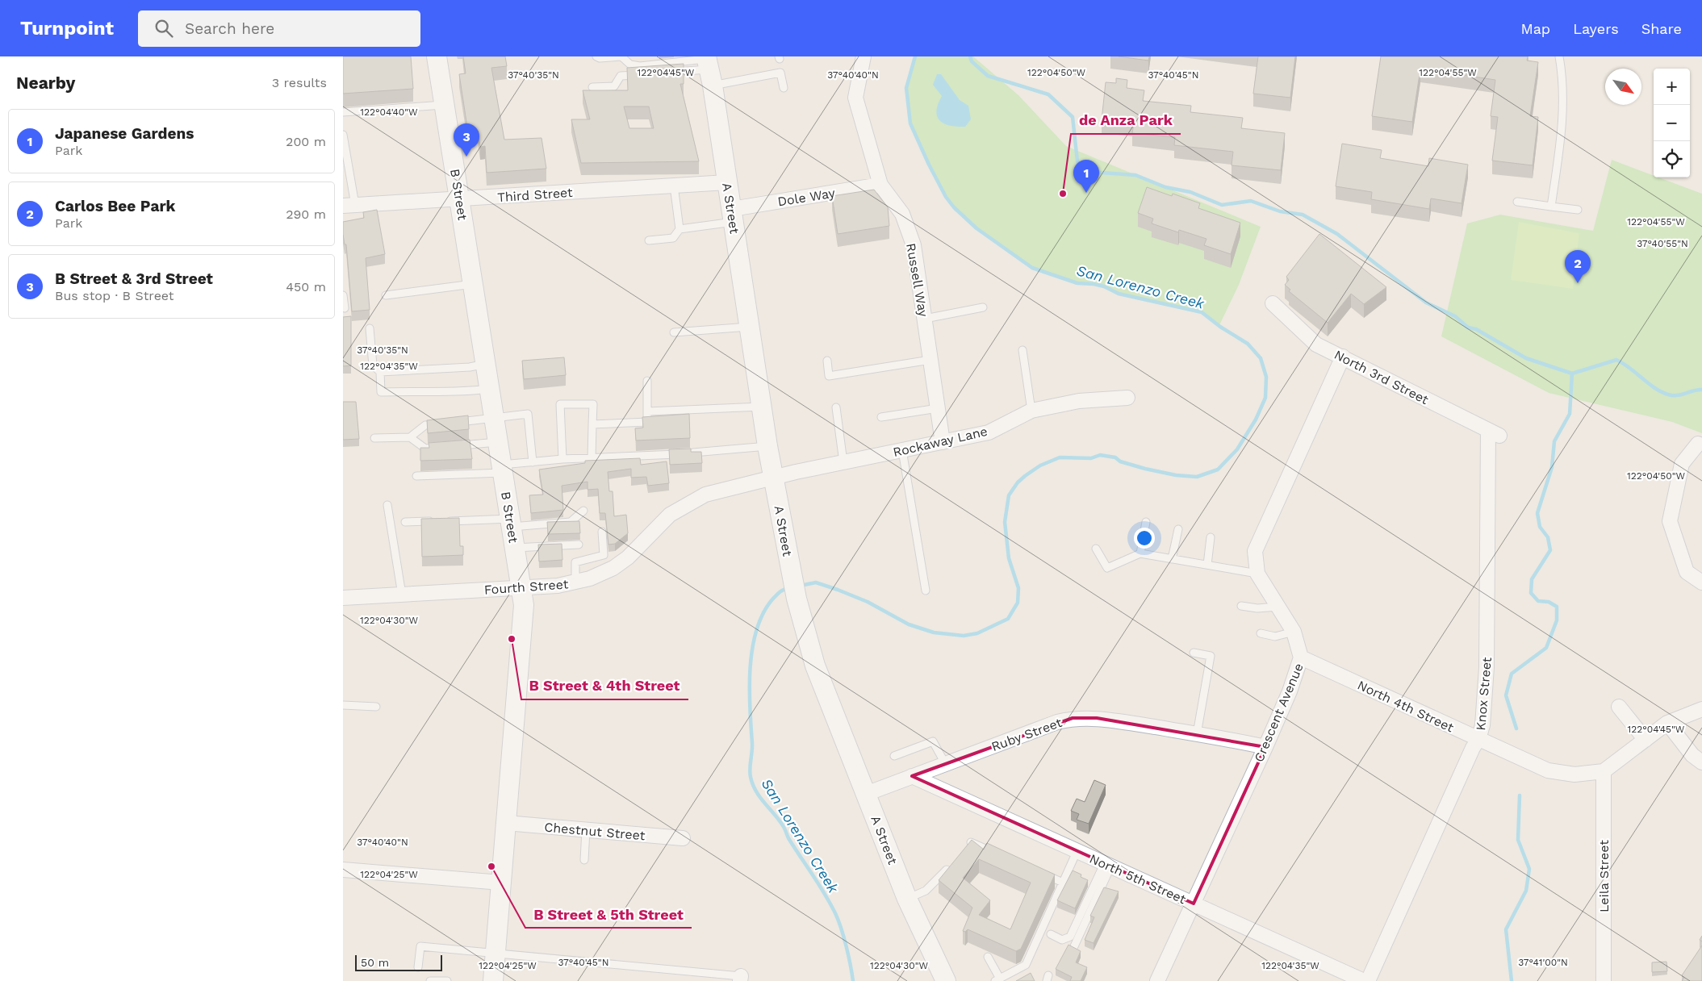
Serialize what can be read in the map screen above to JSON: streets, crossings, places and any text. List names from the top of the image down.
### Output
{
  "streets": {
    "street": [
      "B Street",
      "Third Street",
      "Dole Way",
      "A Street",
      "Russell Way",
      "North 3rd Street",
      "Rockaway Lane",
      "Fourth Street",
      "Knox Street",
      "North 4th Street",
      "Crescent Avenue",
      "Ruby Street",
      "Chestnut Street",
      "Leila Street",
      "North 5th Street"
    ]
  },
  "crossings": [
    ["B Street", "Third Street"],
    ["B Street", "Fourth Street"],
    ["B Street", "Chestnut Street"],
    ["Third Street", "A Street"],
    ["Dole Way", "A Street"],
    ["Dole Way", "Russell Way"],
    ["A Street", "Rockaway Lane"],
    ["A Street", "Fourth Street"],
    ["A Street", "Ruby Street"],
    ["Russell Way", "Rockaway Lane"],
    ["North 3rd Street", "Knox Street"],
    ["North 3rd Street", "Crescent Avenue"],
    ["Rockaway Lane", "Fourth Street"],
    ["Knox Street", "North 4th Street"],
    ["North 4th Street", "Crescent Avenue"],
    ["North 4th Street", "Leila Street"],
    ["Crescent Avenue", "Ruby Street"],
    ["Crescent Avenue", "North 5th Street"],
    ["Ruby Street", "North 5th Street"]
  ],
  "water": ["San Lorenzo Creek"],
  "places": ["de Anza Park", "B Street & 4th Street", "B Street & 5th Street"],
  "scale_bar": "50 m",
  "north": "bottom right",
  "page": {
    "header": "Turnpoint",
    "search": "Search here",
    "nav": ["Map", "Layers", "Share"],
    "heading": ["Nearby", "3 results"],
    "map_buttons": ["+", "−"],
    "list": [
      {
        "mark": "1",
        "name": "Japanese Gardens",
        "note": "Park",
        "value": "200 m"
      },
      {
        "mark": "2",
        "name": "Carlos Bee Park",
        "note": "Park",
        "value": "290 m"
      },
      {
        "mark": "3",
        "name": "B Street & 3rd Street",
        "note": "Bus stop · B Street",
        "value": "450 m"
      }
    ],
    "pins": ["3", "1", "2"],
    "scale": "50 m"
  },
  "coordinates": [
    "122°04'45\"W",
    "122°04'50\"W",
    "122°04'55\"W",
    "37°40'35\"N",
    "37°40'40\"N",
    "37°40'45\"N",
    "122°04'40\"W",
    "37°40'55\"N",
    "122°04'35\"W",
    "122°04'30\"W",
    "122°04'25\"W",
    "37°41'00\"N"
  ]
}
